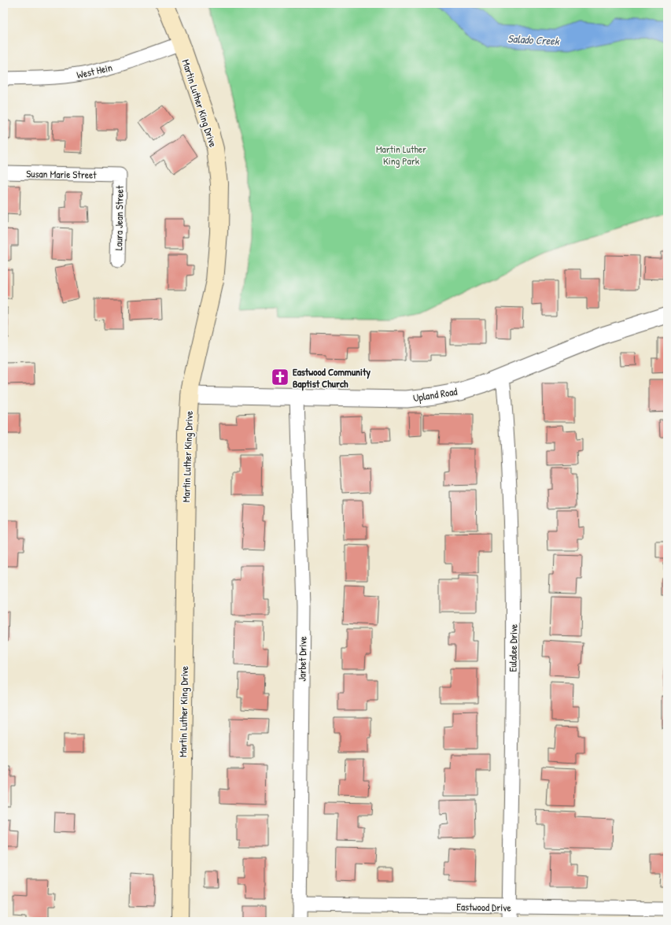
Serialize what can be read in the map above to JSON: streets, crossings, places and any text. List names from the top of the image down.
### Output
{
  "streets": {
    "main road": ["Martin Luther King Drive"],
    "street": [
      "West Hein",
      "Susan Marie Street",
      "Laura Jean Street",
      "Upland Road",
      "Eulalee Drive",
      "Jarbet Drive",
      "Eastwood Drive"
    ]
  },
  "crossings": [
    ["West Hein", "Martin Luther King Drive"],
    ["Martin Luther King Drive", "Upland Road"],
    ["Susan Marie Street", "Laura Jean Street"],
    ["Upland Road", "Eulalee Drive"],
    ["Upland Road", "Jarbet Drive"],
    ["Eulalee Drive", "Eastwood Drive"],
    ["Jarbet Drive", "Eastwood Drive"]
  ],
  "water": ["Salado Creek"],
  "parks": ["Martin Luther King Park"],
  "places": {
    "church": ["Eastwood Community Baptist Church"]
  }
}
